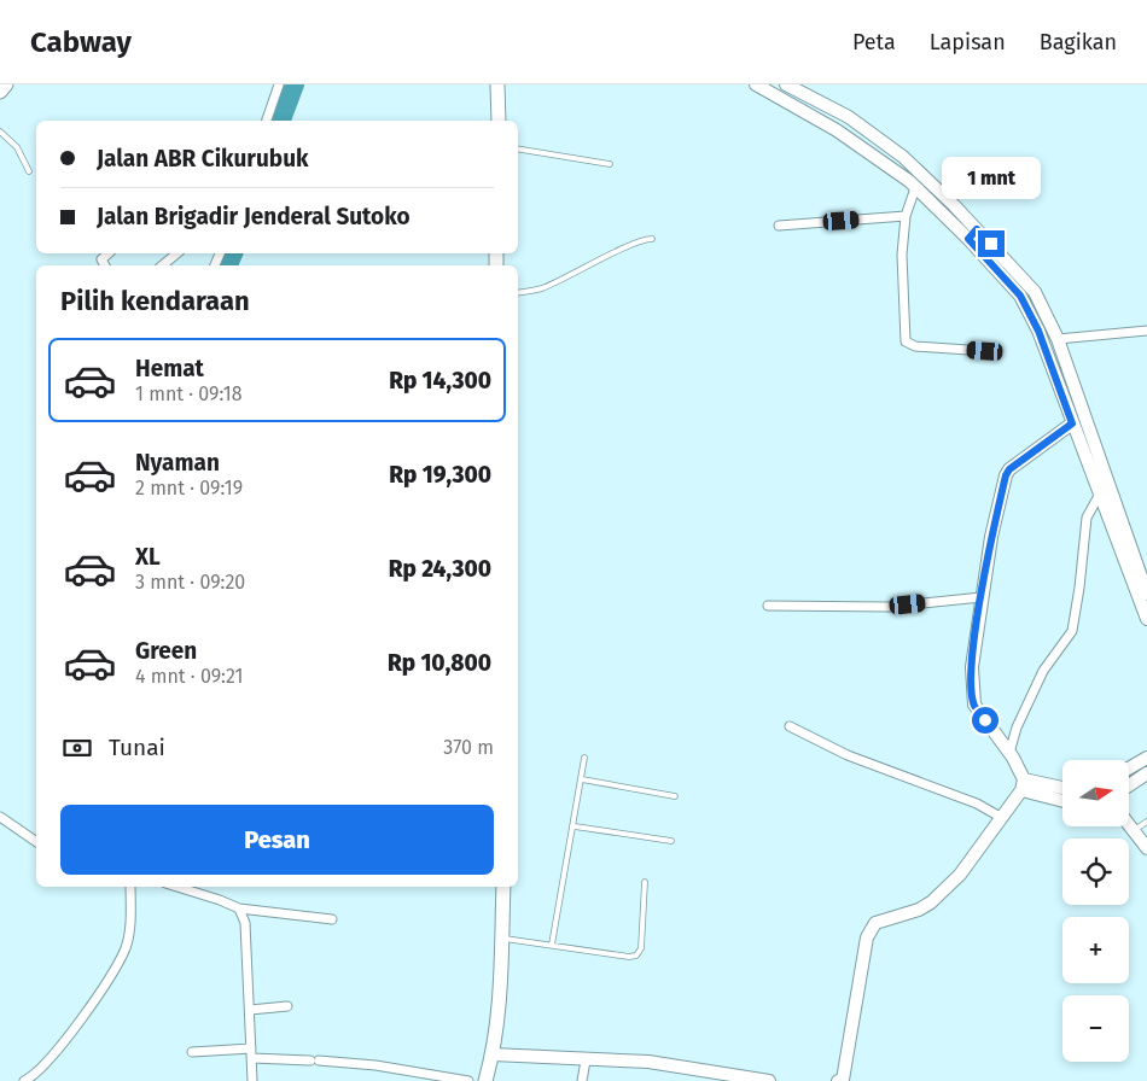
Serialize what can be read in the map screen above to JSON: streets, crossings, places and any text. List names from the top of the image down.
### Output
{
  "north": "right",
  "page": {
    "header": "Cabway",
    "nav": ["Peta", "Lapisan", "Bagikan"],
    "banner": ["Jalan ABR Cikurubuk", "Jalan Brigadir Jenderal Sutoko"],
    "bubble": "1 mnt",
    "heading": "Pilih kendaraan",
    "list": [
      {
        "name": "Hemat",
        "note": "1 mnt · 09:18",
        "value": "Rp 14,300"
      },
      {
        "name": "Nyaman",
        "note": "2 mnt · 09:19",
        "value": "Rp 19,300"
      },
      {
        "name": "XL",
        "note": "3 mnt · 09:20",
        "value": "Rp 24,300"
      },
      {
        "name": "Green",
        "note": "4 mnt · 09:21",
        "value": "Rp 10,800"
      }
    ],
    "pay": ["Tunai", "370 m"],
    "map_buttons": ["+", "−"],
    "buttons": "Pesan"
  }
}
